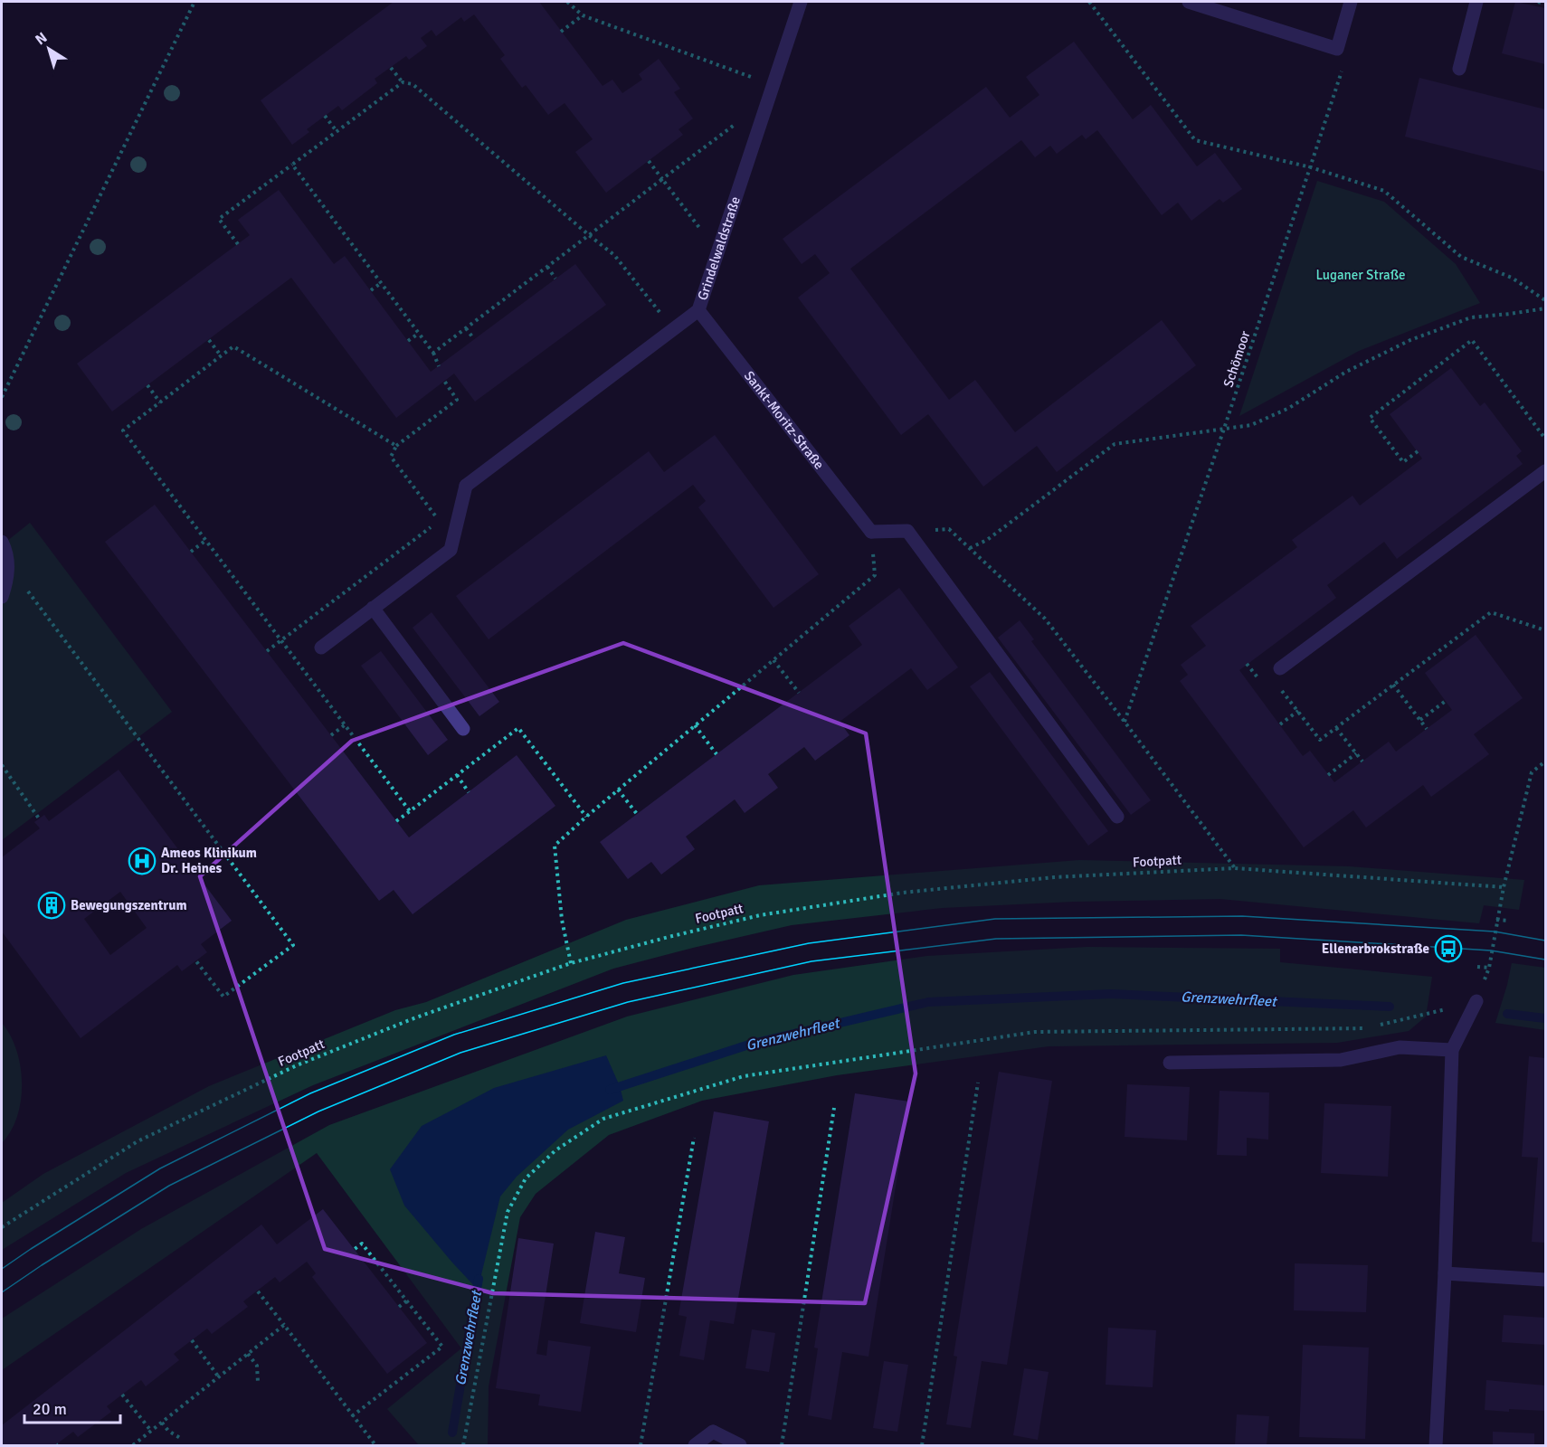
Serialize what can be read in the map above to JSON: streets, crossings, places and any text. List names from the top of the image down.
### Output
{
  "streets": {
    "street": ["Grindelwaldstraße", "Sankt-Moritz-Straße"],
    "path": ["Schömoor", "Footpatt"]
  },
  "crossings": [
    ["Grindelwaldstraße", "Sankt-Moritz-Straße"]
  ],
  "water": ["Grenzwehrfleet"],
  "parks": ["Luganer Straße"],
  "places": {
    "hospital": ["Ameos Klinikum Dr. Heines"],
    "building": ["Bewegungszentrum"],
    "bus stop": ["Ellenerbrokstraße"]
  },
  "scale_bar": "20 m",
  "north": "top left"
}
